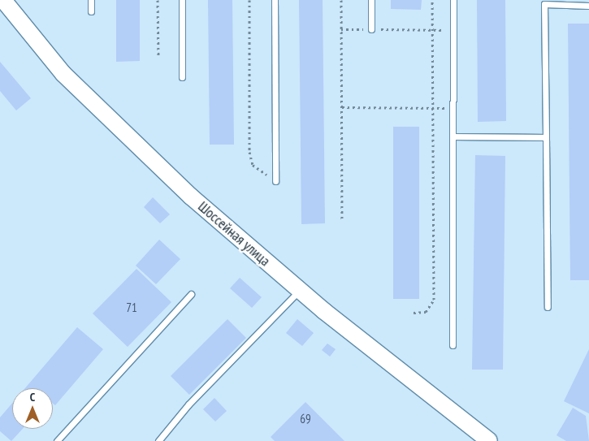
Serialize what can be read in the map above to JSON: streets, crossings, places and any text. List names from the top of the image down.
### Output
{
  "streets": {
    "main road": ["Шоссейная улица"]
  },
  "house_numbers": ["71", "69"],
  "north": "top"
}
